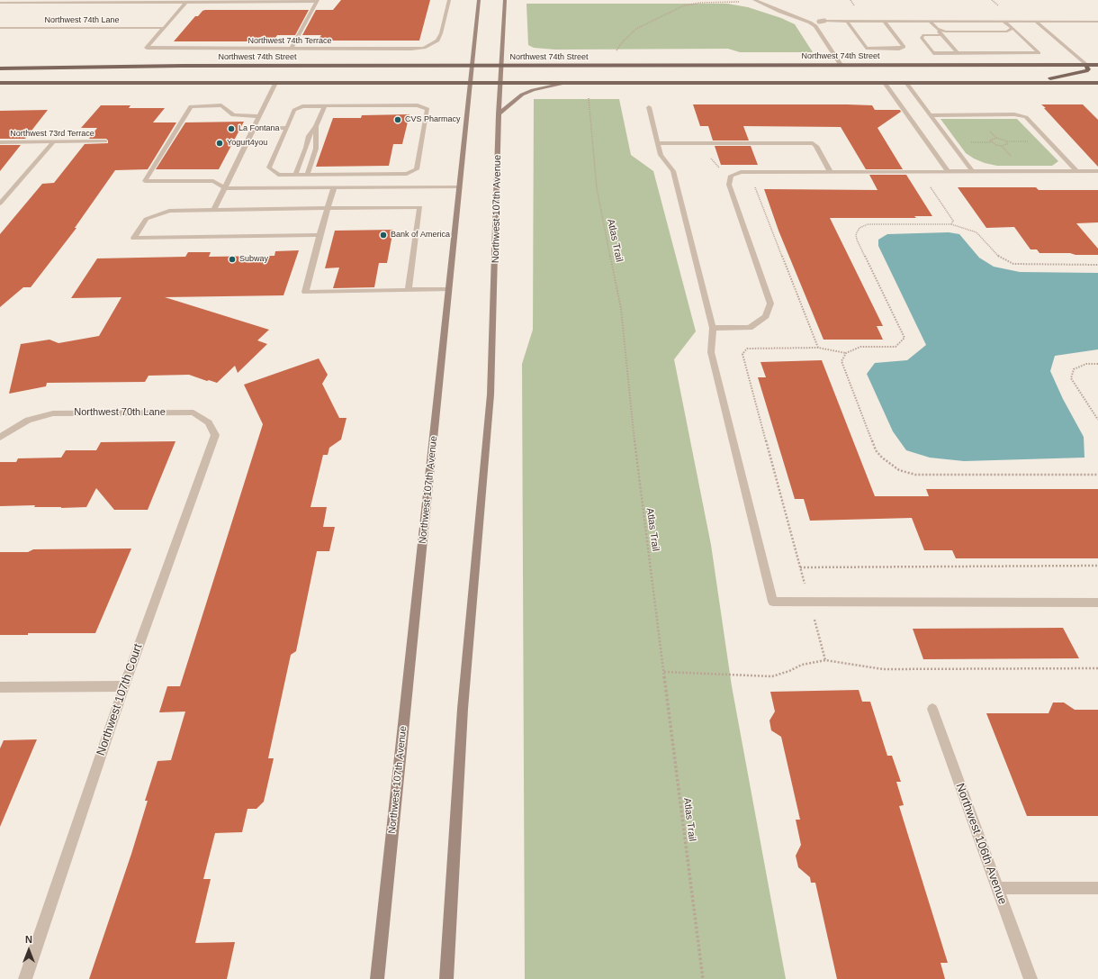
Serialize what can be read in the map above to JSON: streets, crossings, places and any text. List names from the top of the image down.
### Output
{
  "streets": {
    "main road": ["Northwest 74th Street", "Northwest 107th Avenue"],
    "street": [
      "Northwest 74th Lane",
      "Northwest 74th Terrace",
      "Northwest 73rd Terrace",
      "Northwest 70th Lane",
      "Northwest 107th Court",
      "Northwest 106th Avenue"
    ],
    "path": ["Atlas Trail"]
  },
  "crossings": [
    ["Northwest 74th Lane", "Northwest 74th Terrace"],
    ["Northwest 74th Street", "Northwest 107th Avenue"],
    ["Northwest 70th Lane", "Northwest 107th Court"]
  ],
  "places": [
    "CVS Pharmacy",
    "La Fontana",
    "Yogurt4you",
    "Bank of America",
    "Subway"
  ],
  "north": "top"
}
